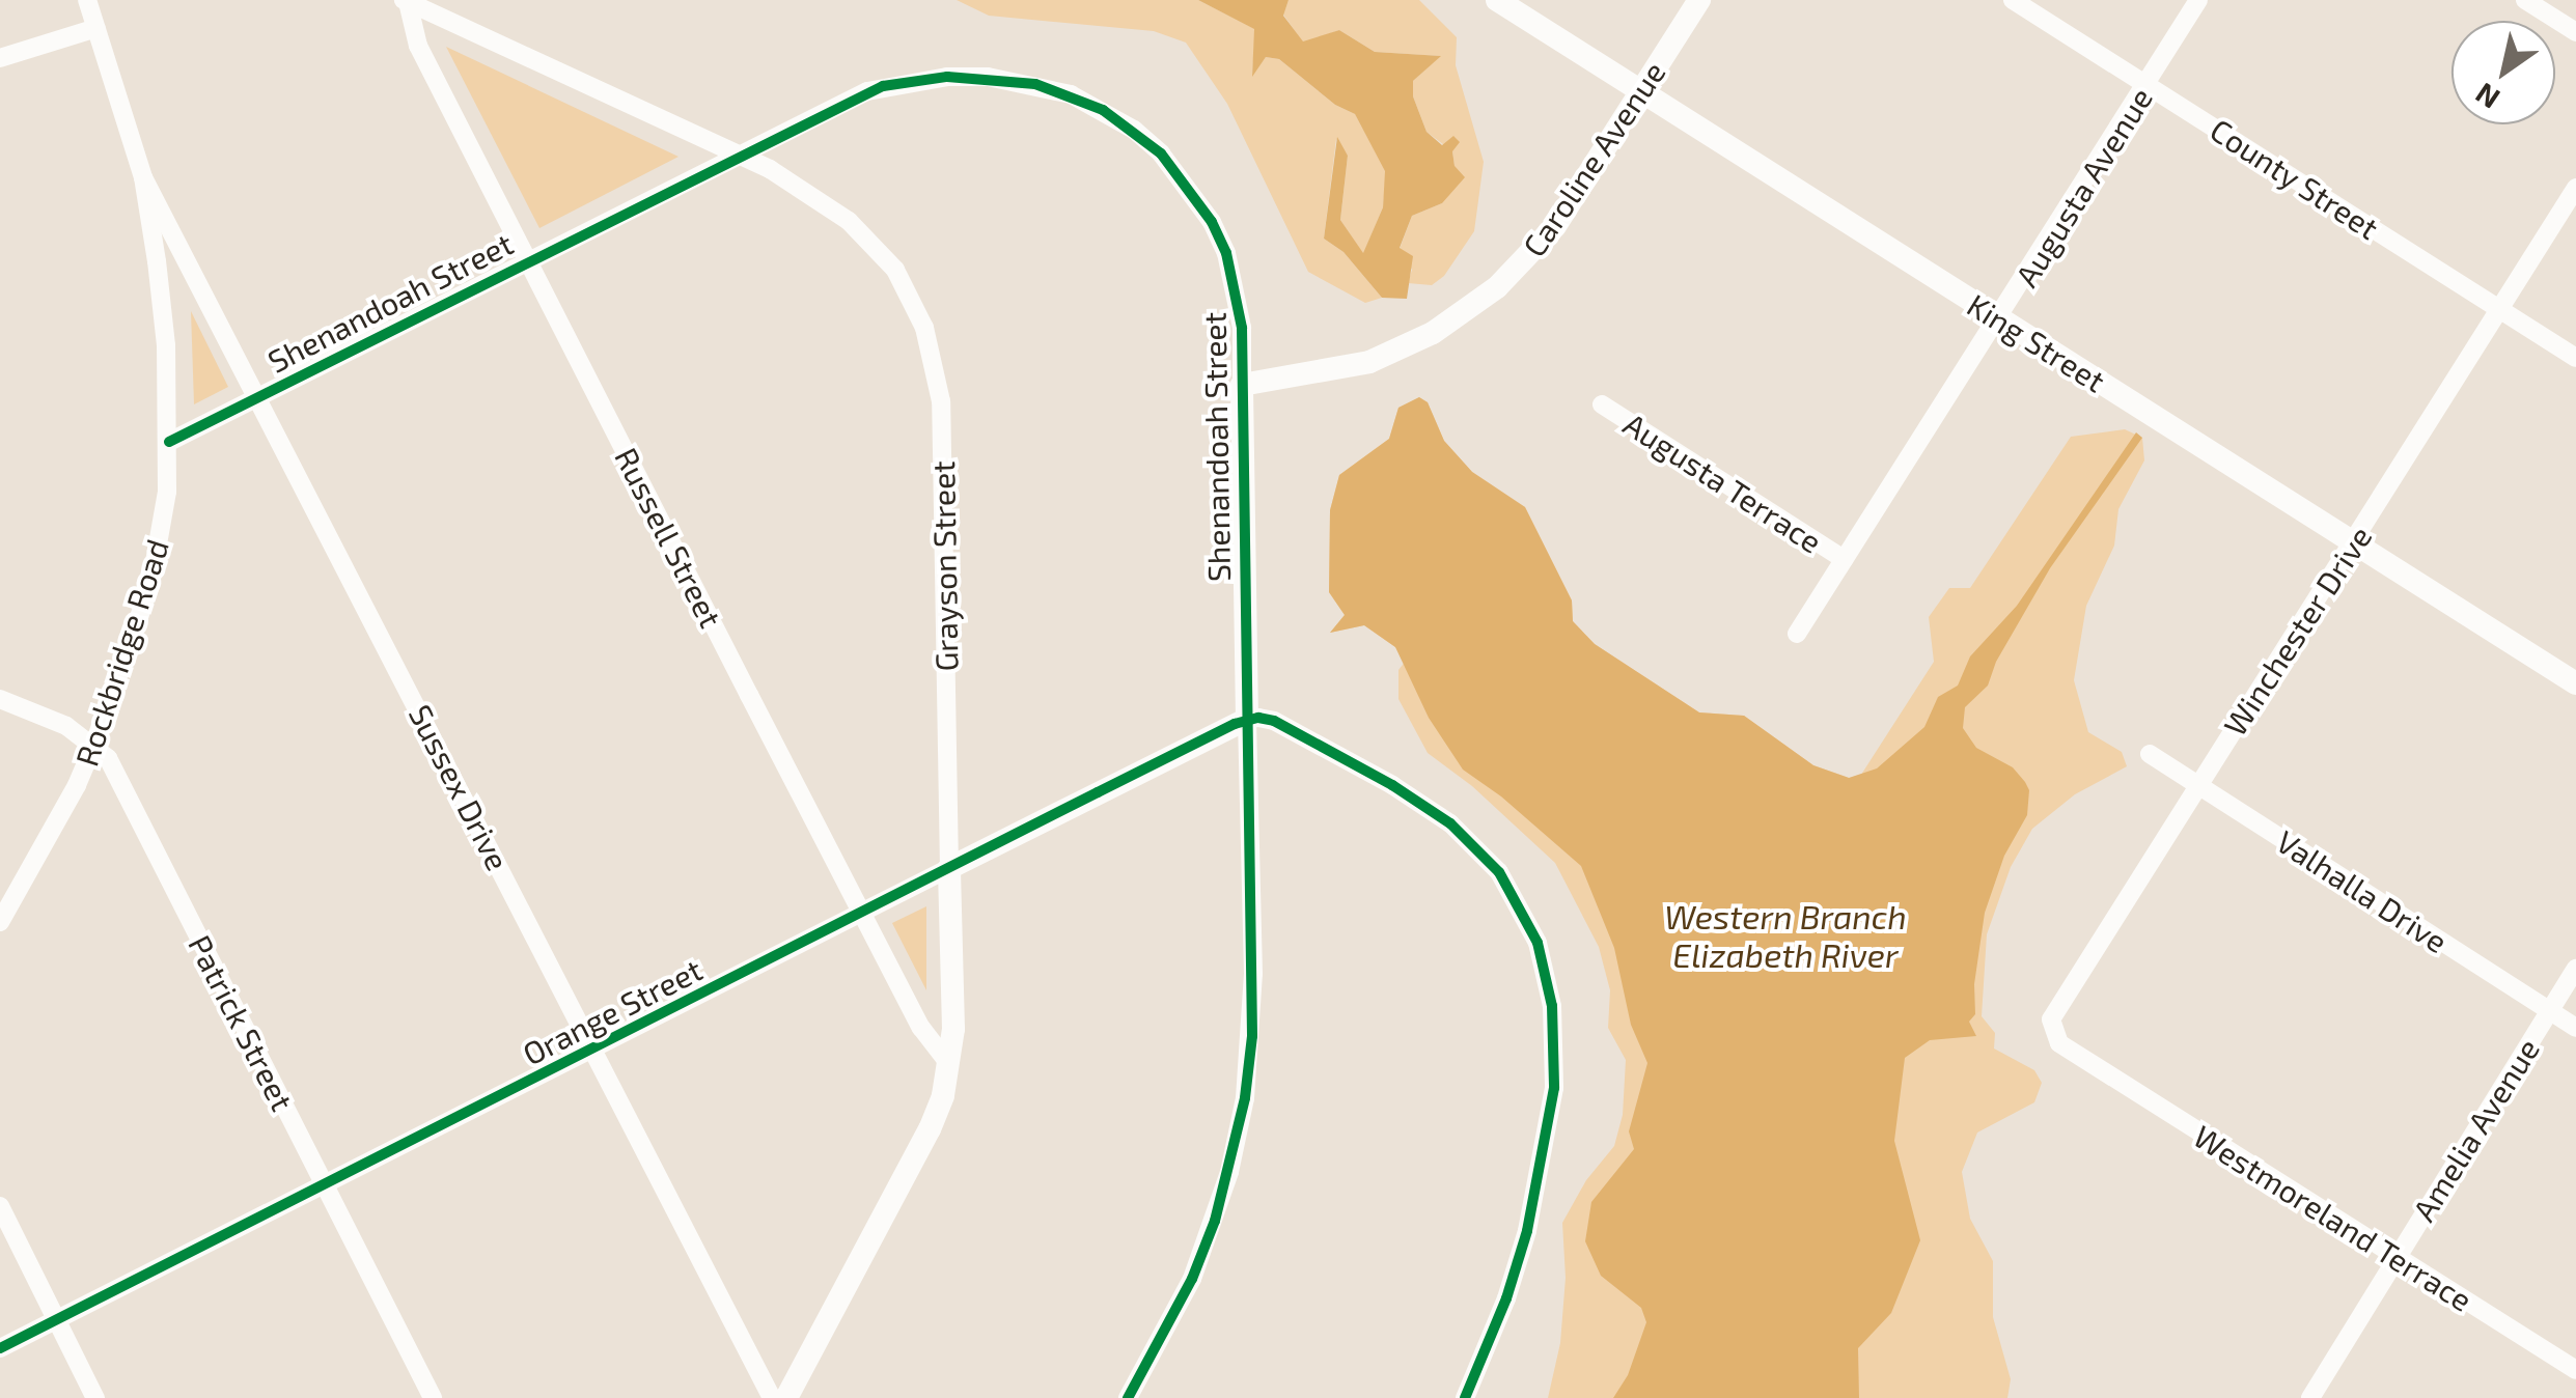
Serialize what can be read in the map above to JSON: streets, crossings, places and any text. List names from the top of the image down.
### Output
{
  "streets": {
    "street": [
      "Caroline Avenue",
      "County Street",
      "Augusta Avenue",
      "Shenandoah Street",
      "King Street",
      "Augusta Terrace",
      "Russell Street",
      "Grayson Street",
      "Winchester Drive",
      "Rockbridge Road",
      "Sussex Drive",
      "Valhalla Drive",
      "Orange Street",
      "Patrick Street",
      "Amelia Avenue",
      "Westmoreland Terrace"
    ]
  },
  "crossings": [
    ["Caroline Avenue", "Shenandoah Street"],
    ["Caroline Avenue", "King Street"],
    ["County Street", "Augusta Avenue"],
    ["County Street", "Winchester Drive"],
    ["Augusta Avenue", "King Street"],
    ["Augusta Avenue", "Augusta Terrace"],
    ["Shenandoah Street", "Russell Street"],
    ["Shenandoah Street", "Grayson Street"],
    ["Shenandoah Street", "Rockbridge Road"],
    ["Shenandoah Street", "Sussex Drive"],
    ["Shenandoah Street", "Orange Street"],
    ["King Street", "Winchester Drive"],
    ["Russell Street", "Grayson Street"],
    ["Russell Street", "Orange Street"],
    ["Grayson Street", "Orange Street"],
    ["Winchester Drive", "Valhalla Drive"],
    ["Winchester Drive", "Westmoreland Terrace"],
    ["Rockbridge Road", "Sussex Drive"],
    ["Rockbridge Road", "Patrick Street"],
    ["Sussex Drive", "Orange Street"],
    ["Valhalla Drive", "Amelia Avenue"],
    ["Orange Street", "Patrick Street"],
    ["Amelia Avenue", "Westmoreland Terrace"]
  ],
  "water": ["Western Branch Elizabeth River"],
  "north": "bottom left"
}
